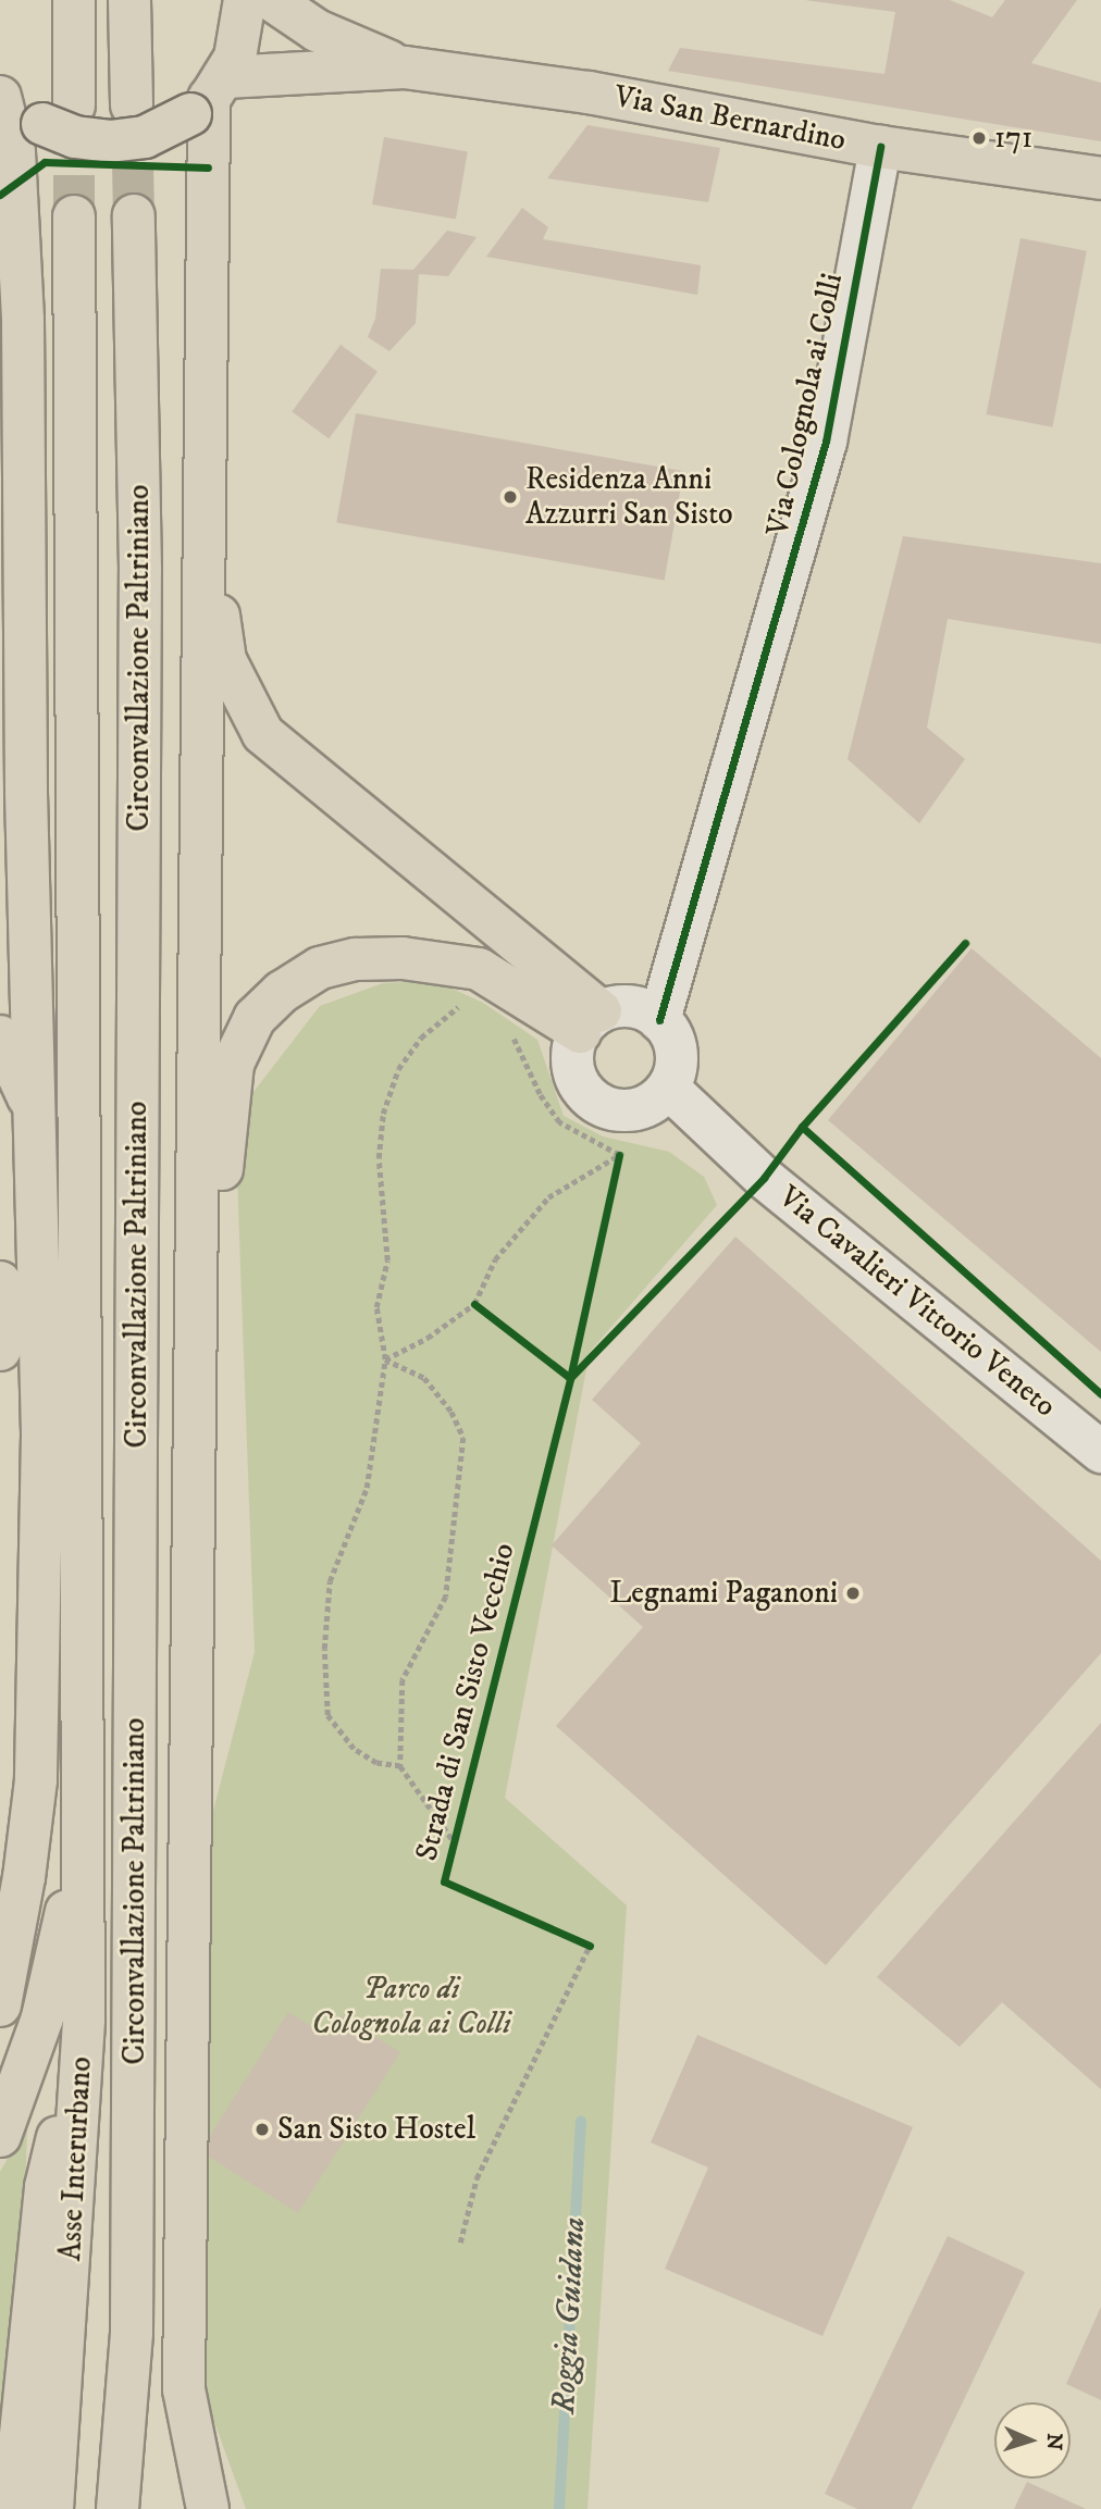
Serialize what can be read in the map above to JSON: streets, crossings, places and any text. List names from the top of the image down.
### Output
{
  "streets": {
    "main road": ["Via San Bernardino", "Circonvallazione Paltriniano", "Asse Interurbano"],
    "street": ["Via Colognola ai Colli", "Via Cavalieri Vittorio Veneto"],
    "cycle path": ["Strada di San Sisto Vecchio"]
  },
  "crossings": [
    ["Via San Bernardino", "Via Colognola ai Colli"],
    ["Via Colognola ai Colli", "Via Cavalieri Vittorio Veneto"],
    ["Circonvallazione Paltriniano", "Asse Interurbano"]
  ],
  "water": ["Roggia Guidana"],
  "parks": ["Parco di Colognola ai Colli"],
  "places": [
    "171",
    "Residenza Anni Azzurri San Sisto",
    "Legnami Paganoni",
    "San Sisto Hostel"
  ],
  "north": "right"
}
